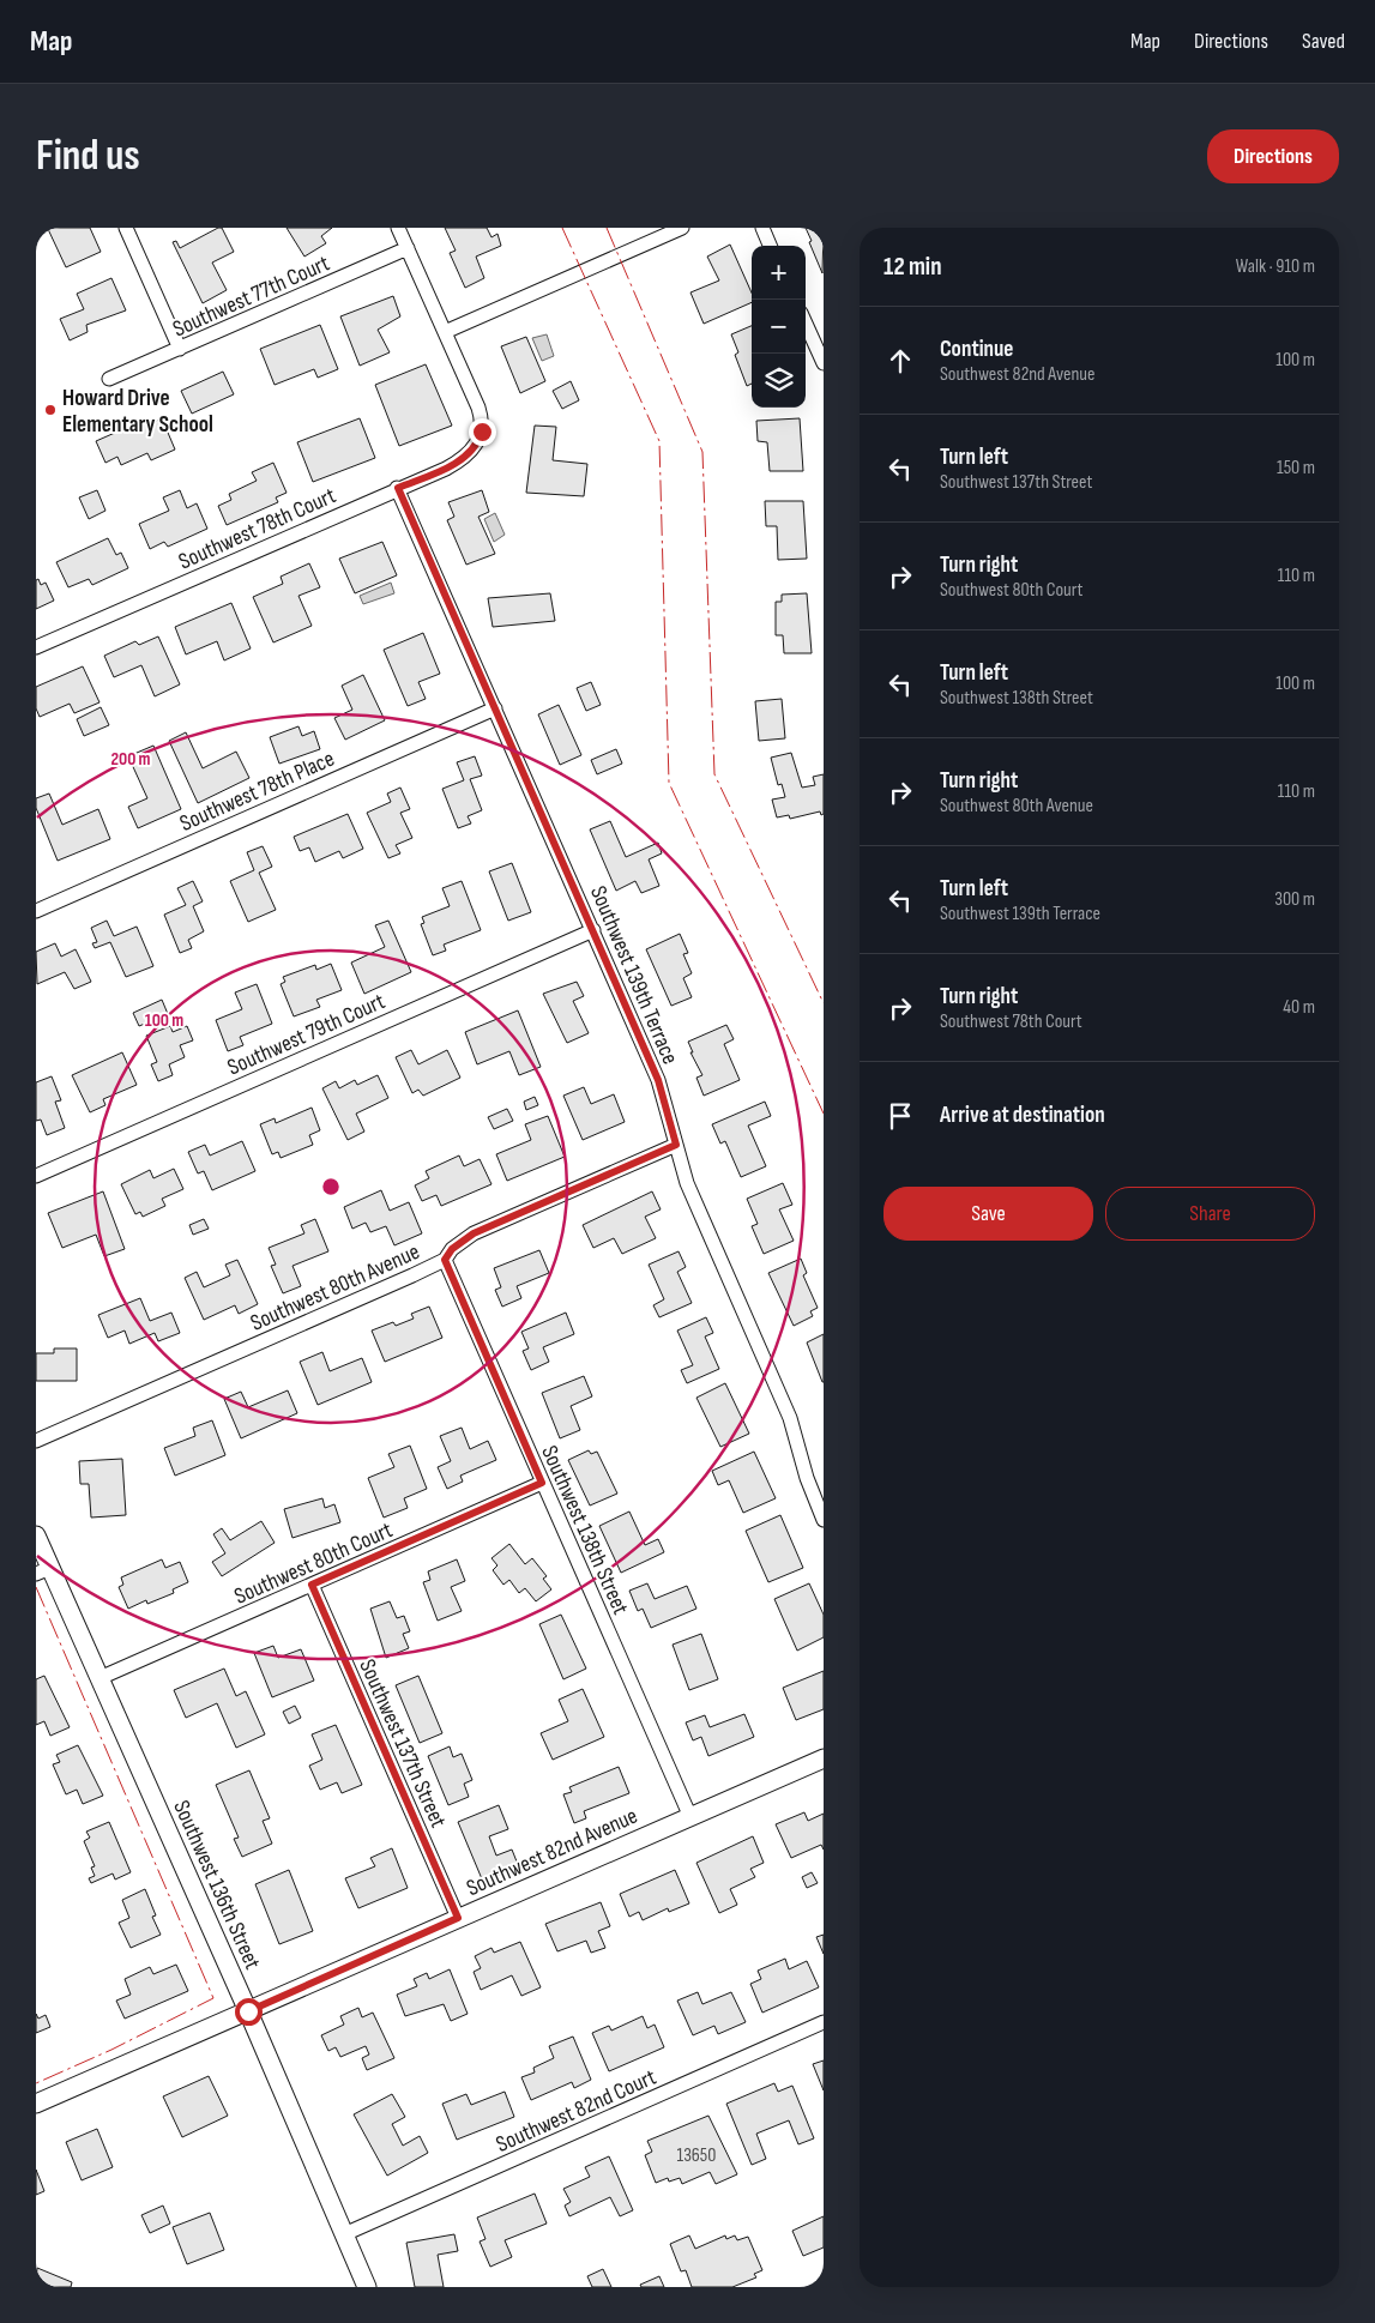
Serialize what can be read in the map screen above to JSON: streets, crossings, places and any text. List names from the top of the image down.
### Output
{
  "streets": {
    "street": [
      "Southwest 77th Court",
      "Southwest 78th Court",
      "Southwest 78th Place",
      "Southwest 139th Terrace",
      "Southwest 79th Court",
      "Southwest 80th Avenue",
      "Southwest 138th Street",
      "Southwest 80th Court",
      "Southwest 137th Street",
      "Southwest 82nd Avenue",
      "Southwest 136th Street",
      "Southwest 82nd Court"
    ]
  },
  "crossings": [
    ["Southwest 78th Court", "Southwest 139th Terrace"],
    ["Southwest 78th Place", "Southwest 139th Terrace"],
    ["Southwest 139th Terrace", "Southwest 79th Court"],
    ["Southwest 139th Terrace", "Southwest 80th Avenue"],
    ["Southwest 80th Avenue", "Southwest 138th Street"],
    ["Southwest 138th Street", "Southwest 80th Court"],
    ["Southwest 138th Street", "Southwest 82nd Avenue"],
    ["Southwest 80th Court", "Southwest 137th Street"],
    ["Southwest 80th Court", "Southwest 136th Street"],
    ["Southwest 137th Street", "Southwest 82nd Avenue"],
    ["Southwest 82nd Avenue", "Southwest 136th Street"],
    ["Southwest 136th Street", "Southwest 82nd Court"]
  ],
  "places": ["Howard Drive Elementary School"],
  "house_numbers": ["13650"],
  "page": {
    "header": "Map",
    "nav": ["Map", "Directions", "Saved"],
    "buttons": [
      "Directions",
      ["Save", "Share"]
    ],
    "title": "Find us",
    "heading": ["12 min", "Walk · 910 m"],
    "map_buttons": ["+", "−"],
    "list": [
      ["Continue", "Southwest 82nd Avenue", "100 m"],
      ["Turn left", "Southwest 137th Street", "150 m"],
      ["Turn right", "Southwest 80th Court", "110 m"],
      ["Turn left", "Southwest 138th Street", "100 m"],
      ["Turn right", "Southwest 80th Avenue", "110 m"],
      ["Turn left", "Southwest 139th Terrace", "300 m"],
      ["Turn right", "Southwest 78th Court", "40 m"],
      "Arrive at destination"
    ]
  },
  "rings": ["200 m", "100 m"]
}
